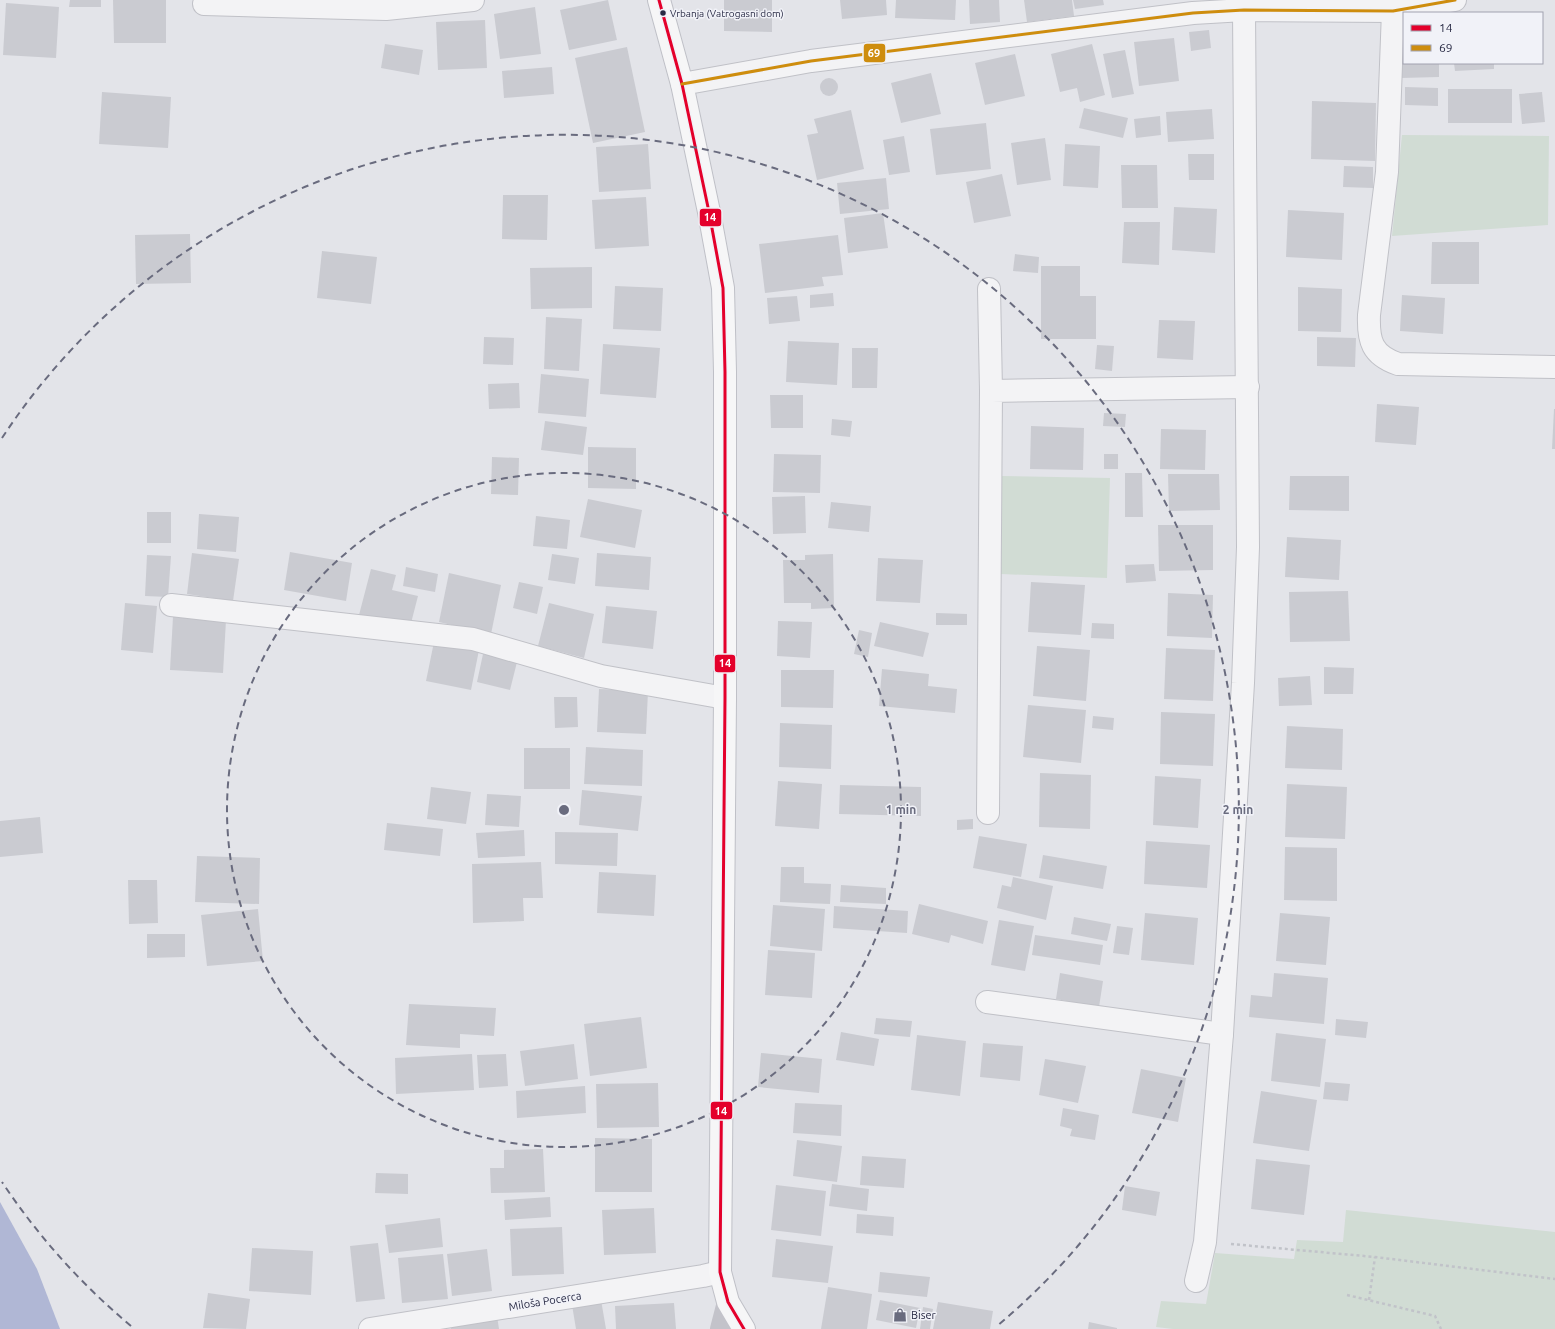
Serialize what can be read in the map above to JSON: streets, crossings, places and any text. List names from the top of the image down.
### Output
{
  "streets": {
    "street": ["Miloša Pocerca"]
  },
  "places": {
    "other": ["Vrbanja (Vatrogasni dom)"],
    "shop": ["Biser"]
  },
  "lines": ["transit line 14", "transit line 69"],
  "legend": ["14", "69"],
  "rings": ["1 min", "2 min"]
}
